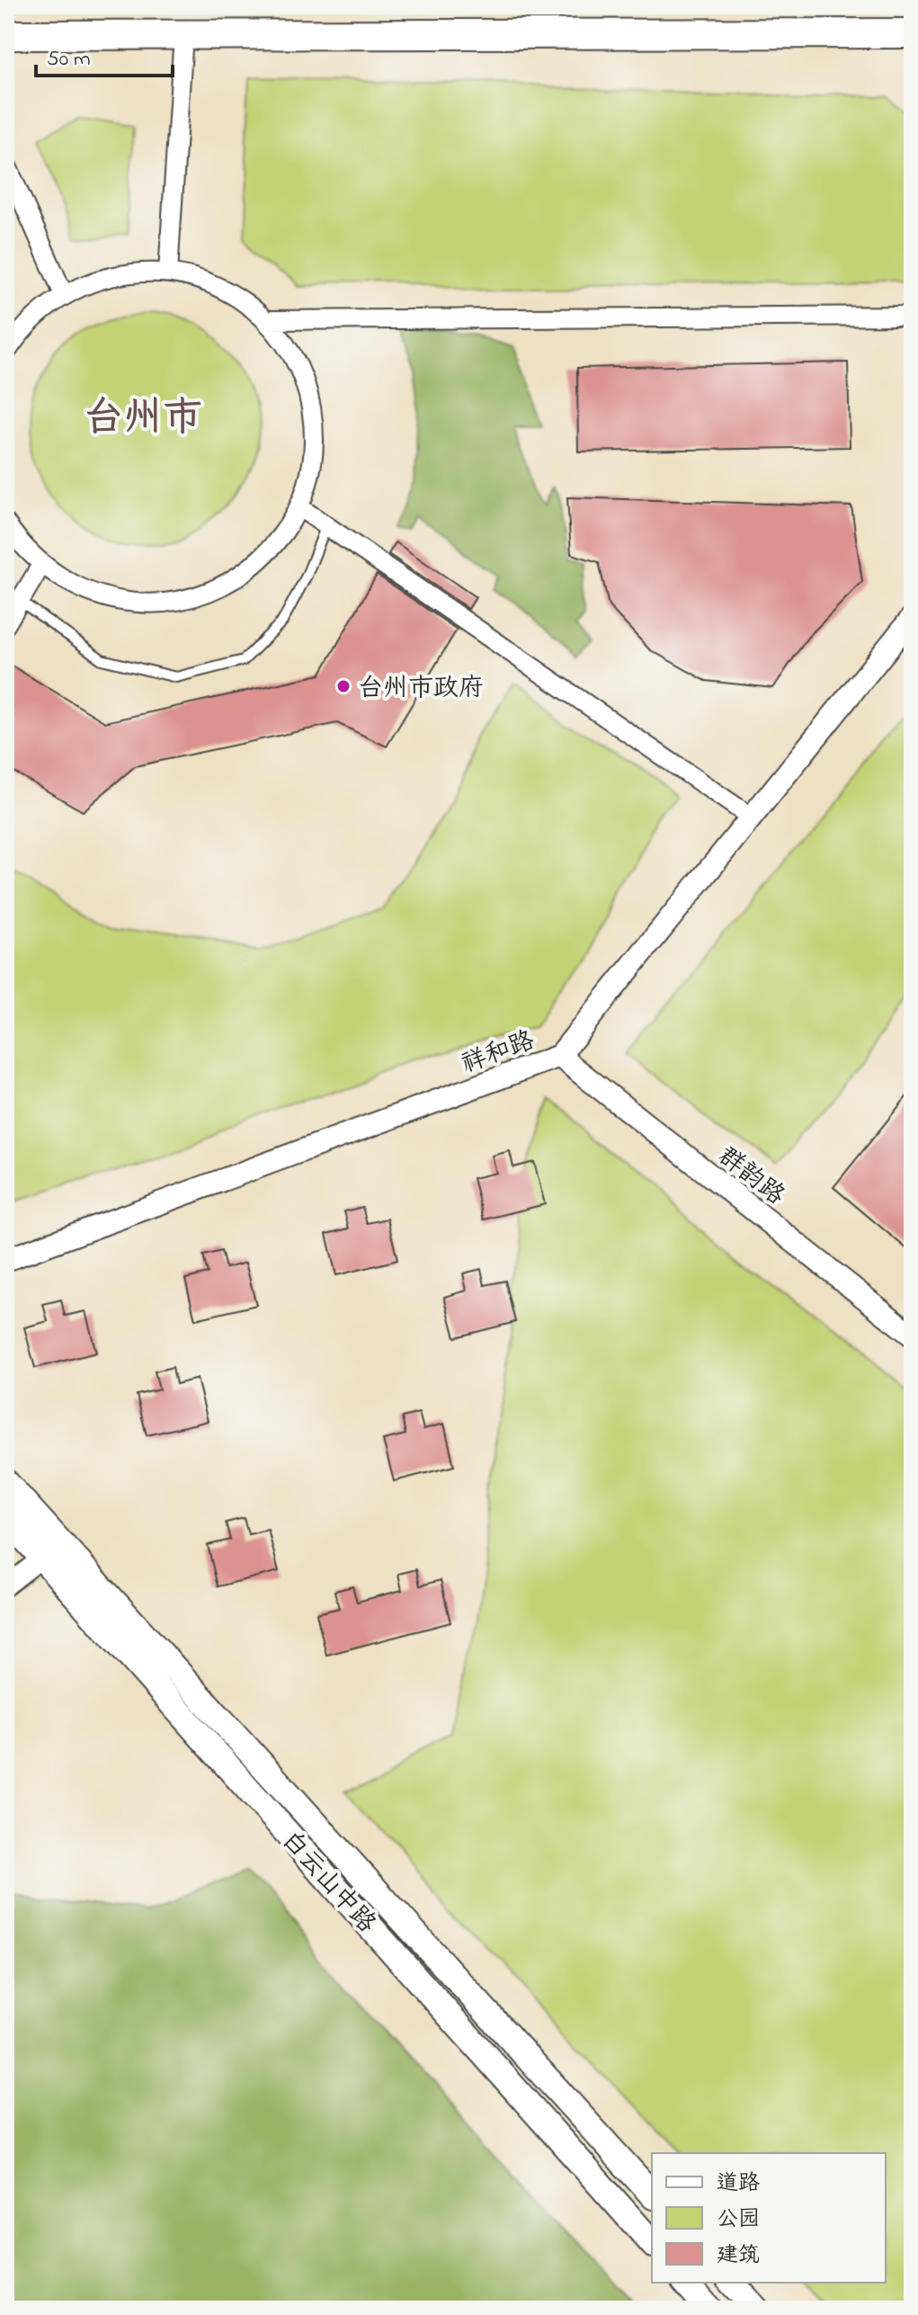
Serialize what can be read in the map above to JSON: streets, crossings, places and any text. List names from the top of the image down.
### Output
{
  "streets": {
    "main road": ["白云山中路"],
    "street": ["祥和路", "群韵路"]
  },
  "crossings": [
    ["祥和路", "群韵路"]
  ],
  "districts": ["台州市"],
  "places": ["台州市政府"],
  "legend": ["道路", "公园", "建筑"],
  "scale_bar": "50 m"
}
